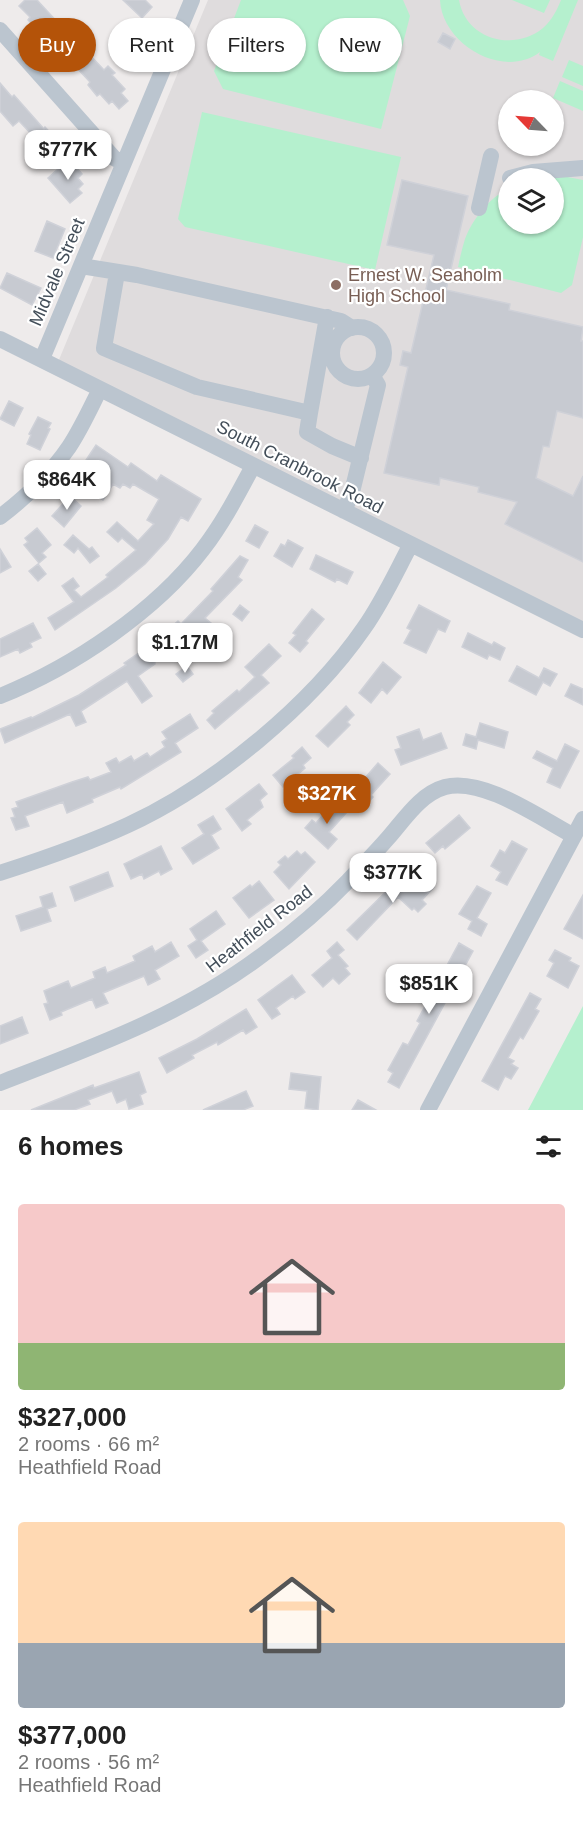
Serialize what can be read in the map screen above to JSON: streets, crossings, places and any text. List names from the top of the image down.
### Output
{
  "streets": {
    "street": ["Midvale Street", "South Cranbrook Road", "Heathfield Road"]
  },
  "crossings": [
    ["Midvale Street", "South Cranbrook Road"]
  ],
  "places": ["Ernest W. Seaholm High School"],
  "north": "top left",
  "page": {
    "chip": [
      "Buy",
      "Rent",
      "Filters",
      "New"
    ],
    "price": [
      "$777K",
      "$864K",
      "$1.17M",
      "$327K",
      "$377K",
      "$851K"
    ],
    "heading": "6 homes",
    "list": [
      {
        "name": "$327,000",
        "note": "2 rooms · 66 m² · Heathfield Road"
      },
      {
        "name": "$377,000",
        "note": "2 rooms · 56 m² · Heathfield Road"
      }
    ]
  }
}
